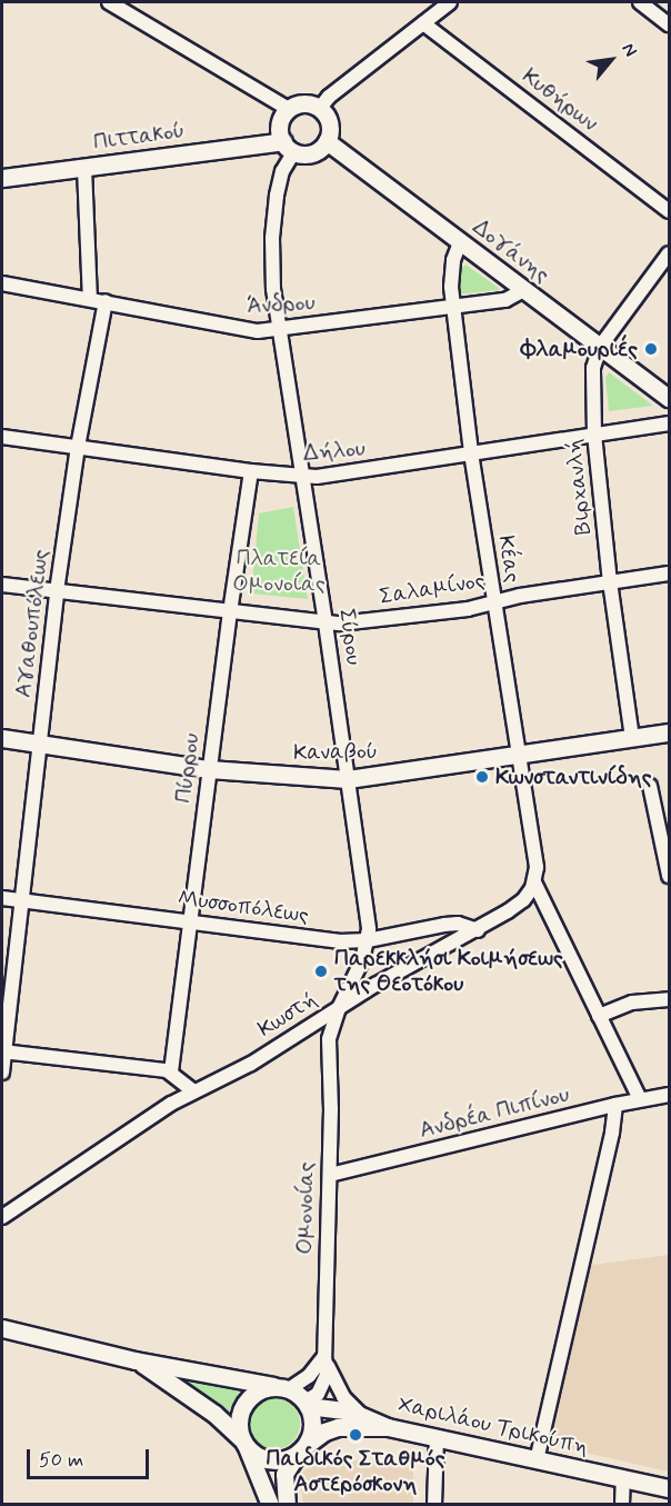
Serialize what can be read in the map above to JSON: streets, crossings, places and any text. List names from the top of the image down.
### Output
{
  "streets": {
    "street": [
      "Κυθήρων",
      "Πιττακού",
      "Δογάνης",
      "Άνδρου",
      "Δήλου",
      "Βιρχανλή",
      "Κέας",
      "Σαλαμίνος",
      "Αγαθουπόλεως",
      "Σύρου",
      "Καναβού",
      "Πύρρου",
      "Μυσσοπόλεως",
      "Κωστή",
      "Ανδρέα Πιπίνου",
      "Ομονοίας",
      "Χαριλάου Τρικούπη"
    ]
  },
  "crossings": [
    ["Πιττακού", "Δογάνης"],
    ["Πιττακού", "Σύρου"],
    ["Δογάνης", "Άνδρου"],
    ["Δογάνης", "Βιρχανλή"],
    ["Δογάνης", "Κέας"],
    ["Δογάνης", "Σύρου"],
    ["Άνδρου", "Κέας"],
    ["Άνδρου", "Αγαθουπόλεως"],
    ["Άνδρου", "Σύρου"],
    ["Δήλου", "Βιρχανλή"],
    ["Δήλου", "Κέας"],
    ["Δήλου", "Αγαθουπόλεως"],
    ["Δήλου", "Σύρου"],
    ["Δήλου", "Πύρρου"],
    ["Βιρχανλή", "Σαλαμίνος"],
    ["Βιρχανλή", "Καναβού"],
    ["Κέας", "Σαλαμίνος"],
    ["Κέας", "Καναβού"],
    ["Κέας", "Κωστή"],
    ["Σαλαμίνος", "Αγαθουπόλεως"],
    ["Σαλαμίνος", "Σύρου"],
    ["Σαλαμίνος", "Πύρρου"],
    ["Αγαθουπόλεως", "Καναβού"],
    ["Αγαθουπόλεως", "Μυσσοπόλεως"],
    ["Σύρου", "Καναβού"],
    ["Σύρου", "Μυσσοπόλεως"],
    ["Σύρου", "Κωστή"],
    ["Σύρου", "Ομονοίας"],
    ["Καναβού", "Πύρρου"],
    ["Πύρρου", "Μυσσοπόλεως"],
    ["Μυσσοπόλεως", "Κωστή"],
    ["Κωστή", "Ομονοίας"],
    ["Ανδρέα Πιπίνου", "Ομονοίας"],
    ["Ομονοίας", "Χαριλάου Τρικούπη"]
  ],
  "parks": ["Πλατεία Ομονοίας"],
  "places": [
    "Φλαμουριές",
    "Κωνσταντινίδης",
    "Παρεκκλήσι Κοιμήσεως της Θεοτόκου",
    "Παιδικός Σταθμός Αστερόσκονη"
  ],
  "scale_bar": "50 m",
  "north": "top right"
}
